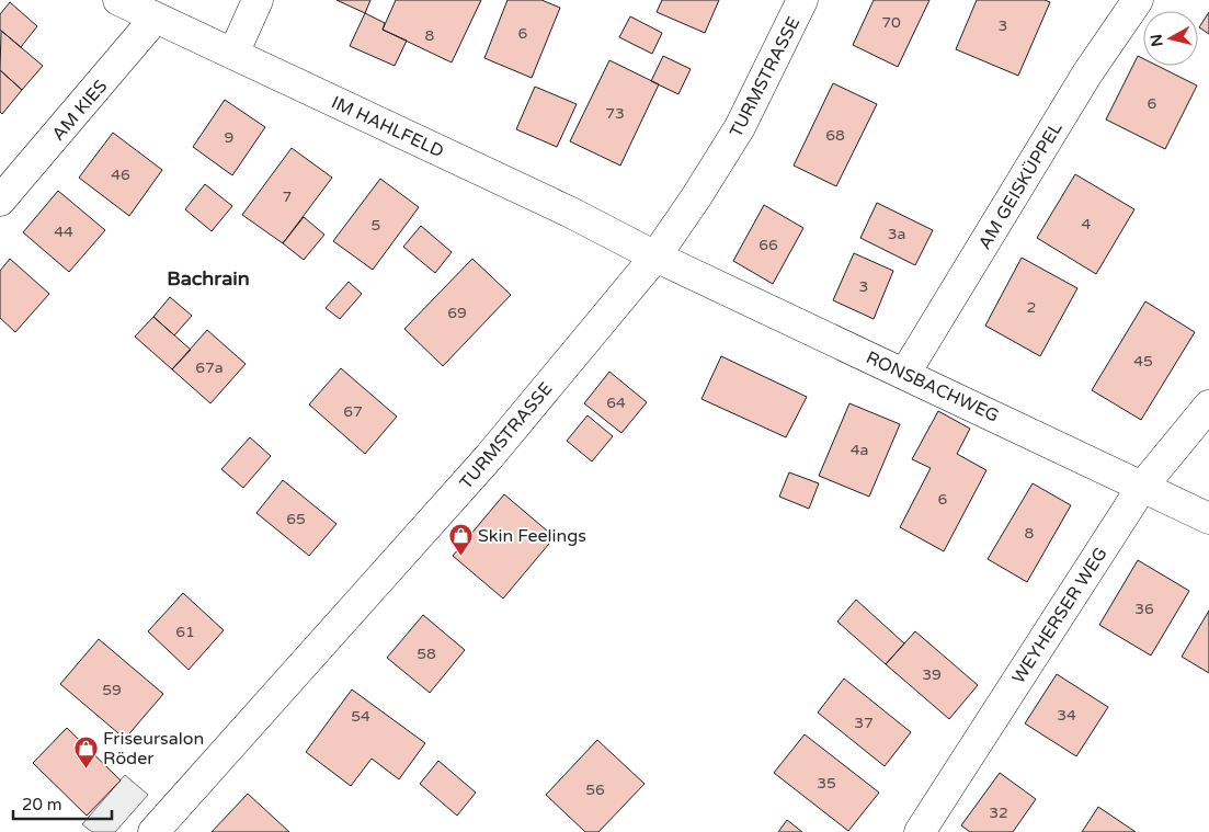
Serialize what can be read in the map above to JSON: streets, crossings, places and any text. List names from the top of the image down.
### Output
{
  "streets": {
    "street": [
      "TURMSTRASSE",
      "AM KIES",
      "IM HAHLFELD",
      "AM GEISKÜPPEL",
      "RONSBACHWEG",
      "WEYHERSER WEG"
    ]
  },
  "crossings": [
    ["TURMSTRASSE", "IM HAHLFELD"],
    ["TURMSTRASSE", "RONSBACHWEG"],
    ["AM KIES", "IM HAHLFELD"],
    ["IM HAHLFELD", "RONSBACHWEG"],
    ["AM GEISKÜPPEL", "RONSBACHWEG"],
    ["RONSBACHWEG", "WEYHERSER WEG"]
  ],
  "districts": ["Bachrain"],
  "places": {
    "shop": ["Skin Feelings", "Friseursalon Röder"]
  },
  "house_numbers": [
    "70",
    "3",
    "6",
    "8",
    "6",
    "73",
    "68",
    "9",
    "46",
    "7",
    "4",
    "5",
    "44",
    "3a",
    "66",
    "3",
    "2",
    "69",
    "45",
    "67a",
    "64",
    "67",
    "4a",
    "6",
    "65",
    "8",
    "36",
    "61",
    "58",
    "39",
    "59",
    "34",
    "54",
    "37",
    "35",
    "56",
    "32"
  ],
  "scale_bar": "20 m",
  "north": "left"
}
